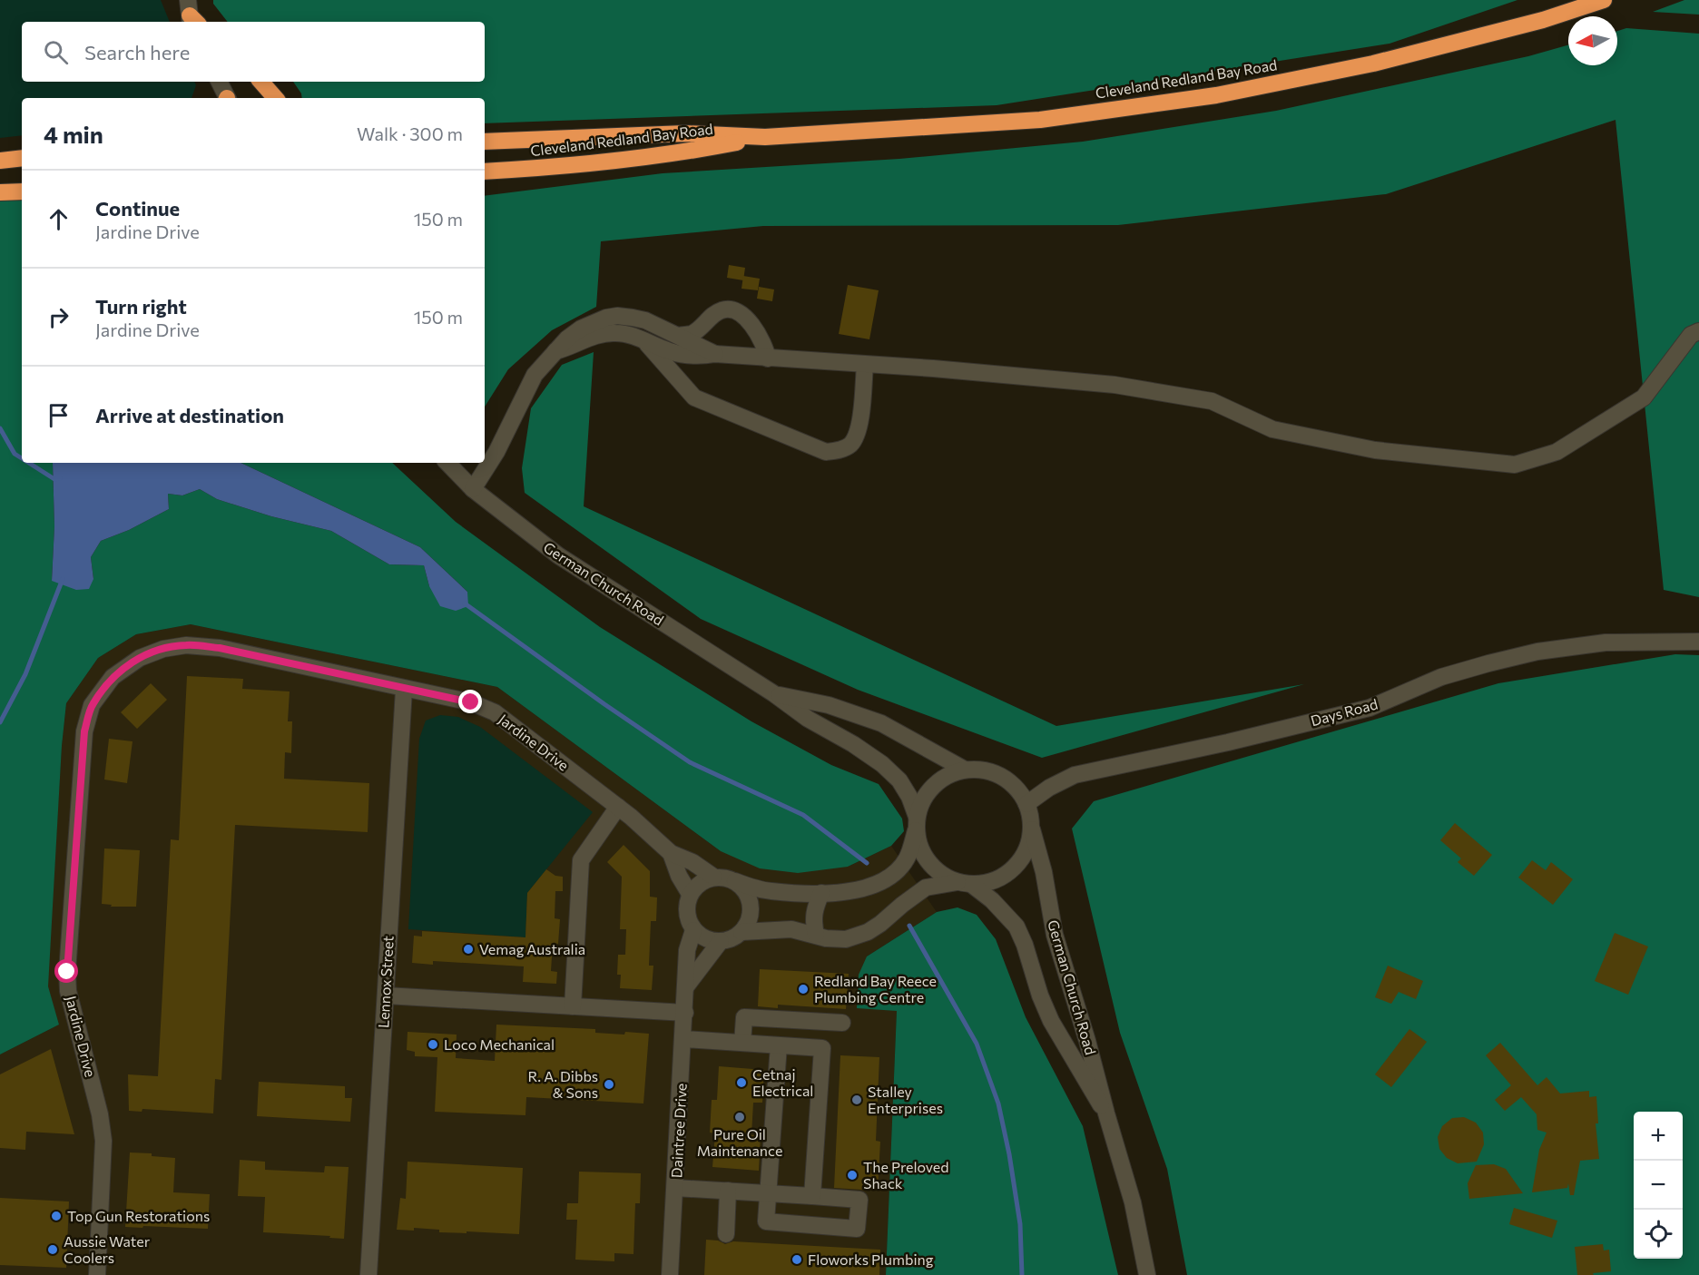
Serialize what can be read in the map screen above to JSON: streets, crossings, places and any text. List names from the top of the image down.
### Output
{
  "streets": {
    "highway": ["Cleveland Redland Bay Road"],
    "street": [
      "German Church Road",
      "Days Road",
      "Jardine Drive",
      "Lennox Street",
      "Daintree Drive"
    ]
  },
  "crossings": [
    ["German Church Road", "Days Road"],
    ["Jardine Drive", "Lennox Street"]
  ],
  "places": [
    "Vemag Australia",
    "Redland Bay Reece Plumbing Centre",
    "Loco Mechanical",
    "Cetnaj Electrical",
    "R. A. Dibbs & Sons",
    "Stalley Enterprises",
    "Pure Oil Maintenance",
    "The Preloved Shack",
    "Top Gun Restorations",
    "Aussie Water Coolers",
    "Floworks Plumbing"
  ],
  "north": "left",
  "page": {
    "search": "Search here",
    "heading": ["4 min", "Walk · 300 m"],
    "list": [
      ["Continue", "Jardine Drive", "150 m"],
      ["Turn right", "Jardine Drive", "150 m"],
      "Arrive at destination"
    ],
    "map_buttons": ["+", "−"]
  }
}
